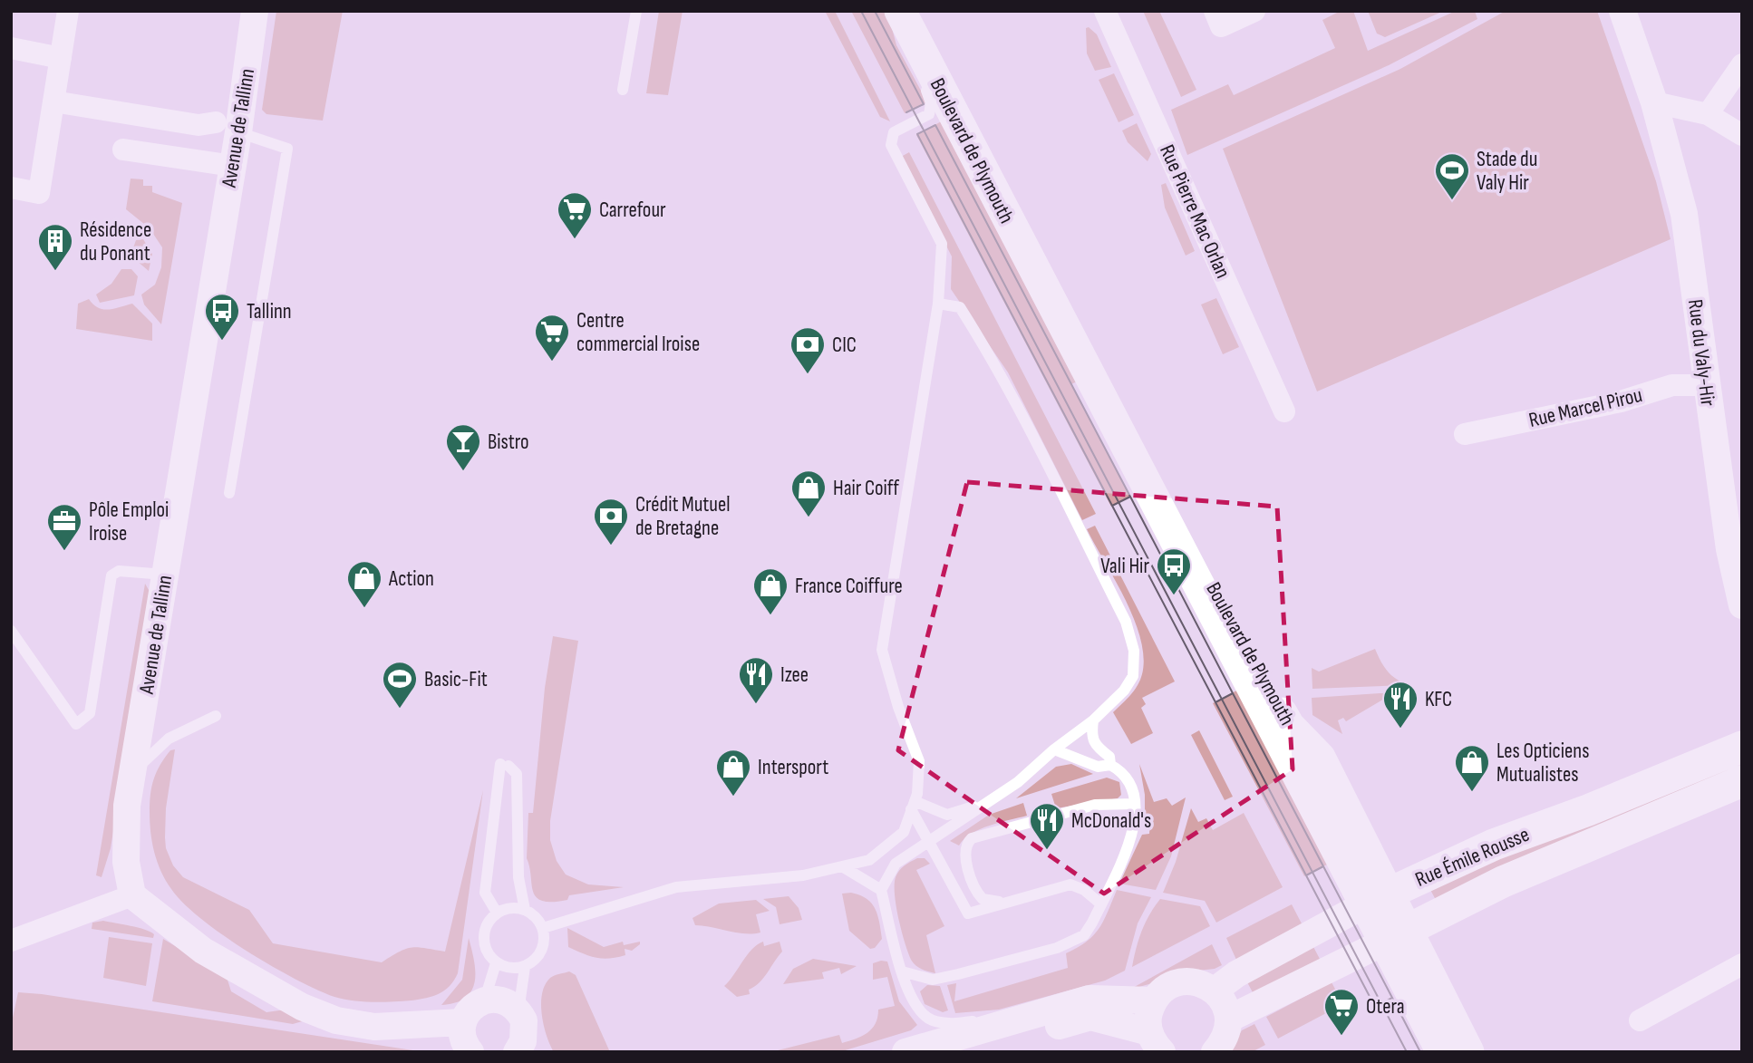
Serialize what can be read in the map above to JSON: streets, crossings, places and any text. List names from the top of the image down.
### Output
{
  "streets": {
    "main road": ["Boulevard de Plymouth", "Rue Émile Rousse"],
    "street": [
      "Avenue de Tallinn",
      "Rue Pierre Mac Orlan",
      "Rue du Valy-Hir",
      "Rue Marcel Pirou"
    ]
  },
  "crossings": [
    ["Boulevard de Plymouth", "Rue Émile Rousse"],
    ["Rue du Valy-Hir", "Rue Marcel Pirou"]
  ],
  "places": {
    "sports": ["Stade du Valy Hir", "Basic-Fit"],
    "supermarket": ["Carrefour", "Centre commercial Iroise", "Otera"],
    "building": ["Résidence du Ponant"],
    "bus stop": ["Tallinn", "Vali Hir"],
    "bank": ["CIC", "Crédit Mutuel de Bretagne"],
    "bar": ["Bistro"],
    "shop": [
      "Hair Coiff",
      "Action",
      "France Coiffure",
      "Les Opticiens Mutualistes",
      "Intersport"
    ],
    "office": ["Pôle Emploi Iroise"],
    "restaurant": ["Izee", "KFC", "McDonald's"]
  }
}
